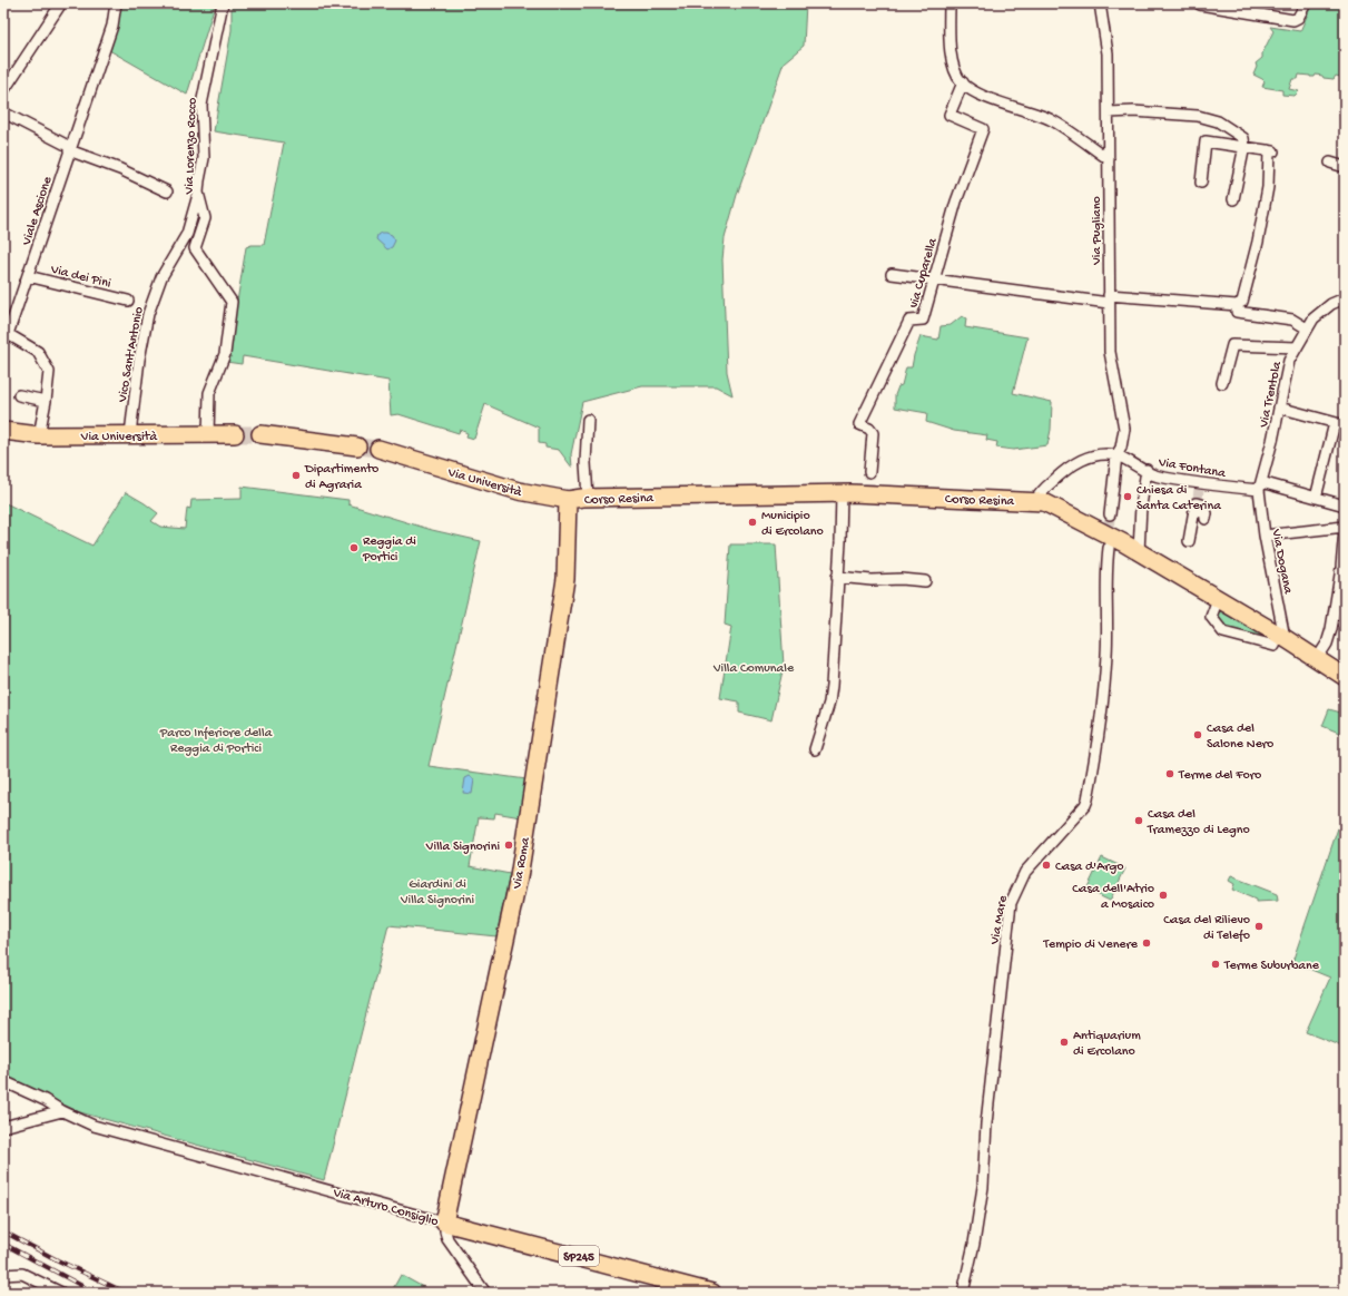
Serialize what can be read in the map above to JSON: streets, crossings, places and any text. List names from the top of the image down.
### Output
{
  "streets": {
    "main road": [
      "Via Università",
      "Corso Resina",
      "Via Roma",
      "Via Arturo Consiglio",
      "SP245"
    ],
    "street": [
      "Via Lorenzo Rocco",
      "Viale Ascione",
      "Via Pugliano",
      "via Cuparella",
      "Via dei Pini",
      "Vico Sant'Antonio",
      "Via Trentola",
      "Via Fontana",
      "Via Dogana",
      "Via Mare"
    ]
  },
  "crossings": [
    ["Via Lorenzo Rocco", "Vico Sant'Antonio"],
    ["Via Lorenzo Rocco", "Via Università"],
    ["Viale Ascione", "Via dei Pini"],
    ["Viale Ascione", "Via Università"],
    ["Via Pugliano", "Via Fontana"],
    ["Vico Sant'Antonio", "Via Università"],
    ["Via Trentola", "Via Fontana"],
    ["Via Trentola", "Via Dogana"],
    ["Via Università", "Corso Resina"],
    ["Via Università", "Via Roma"],
    ["Via Fontana", "Corso Resina"],
    ["Via Fontana", "Via Dogana"],
    ["Corso Resina", "Via Dogana"],
    ["Corso Resina", "Via Roma"],
    ["Via Roma", "Via Arturo Consiglio"]
  ],
  "parks": ["Villa Comunale", "Parco Inferiore della Reggia di Portici", "Giardini di Villa Signorini"],
  "places": [
    "Dipartimento di Agraria",
    "Chiesa di Santa Caterina",
    "Municipio di Ercolano",
    "Reggia di Portici",
    "Casa del Salone Nero",
    "Terme del Foro",
    "Casa del Tramezzo di Legno",
    "Villa Signorini",
    "Casa d'Argo",
    "Casa dell'Atrio a Mosaico",
    "Casa del Rilievo di Telefo",
    "Tempio di Venere",
    "Terme Suburbane",
    "Antiquarium di Ercolano"
  ]
}
